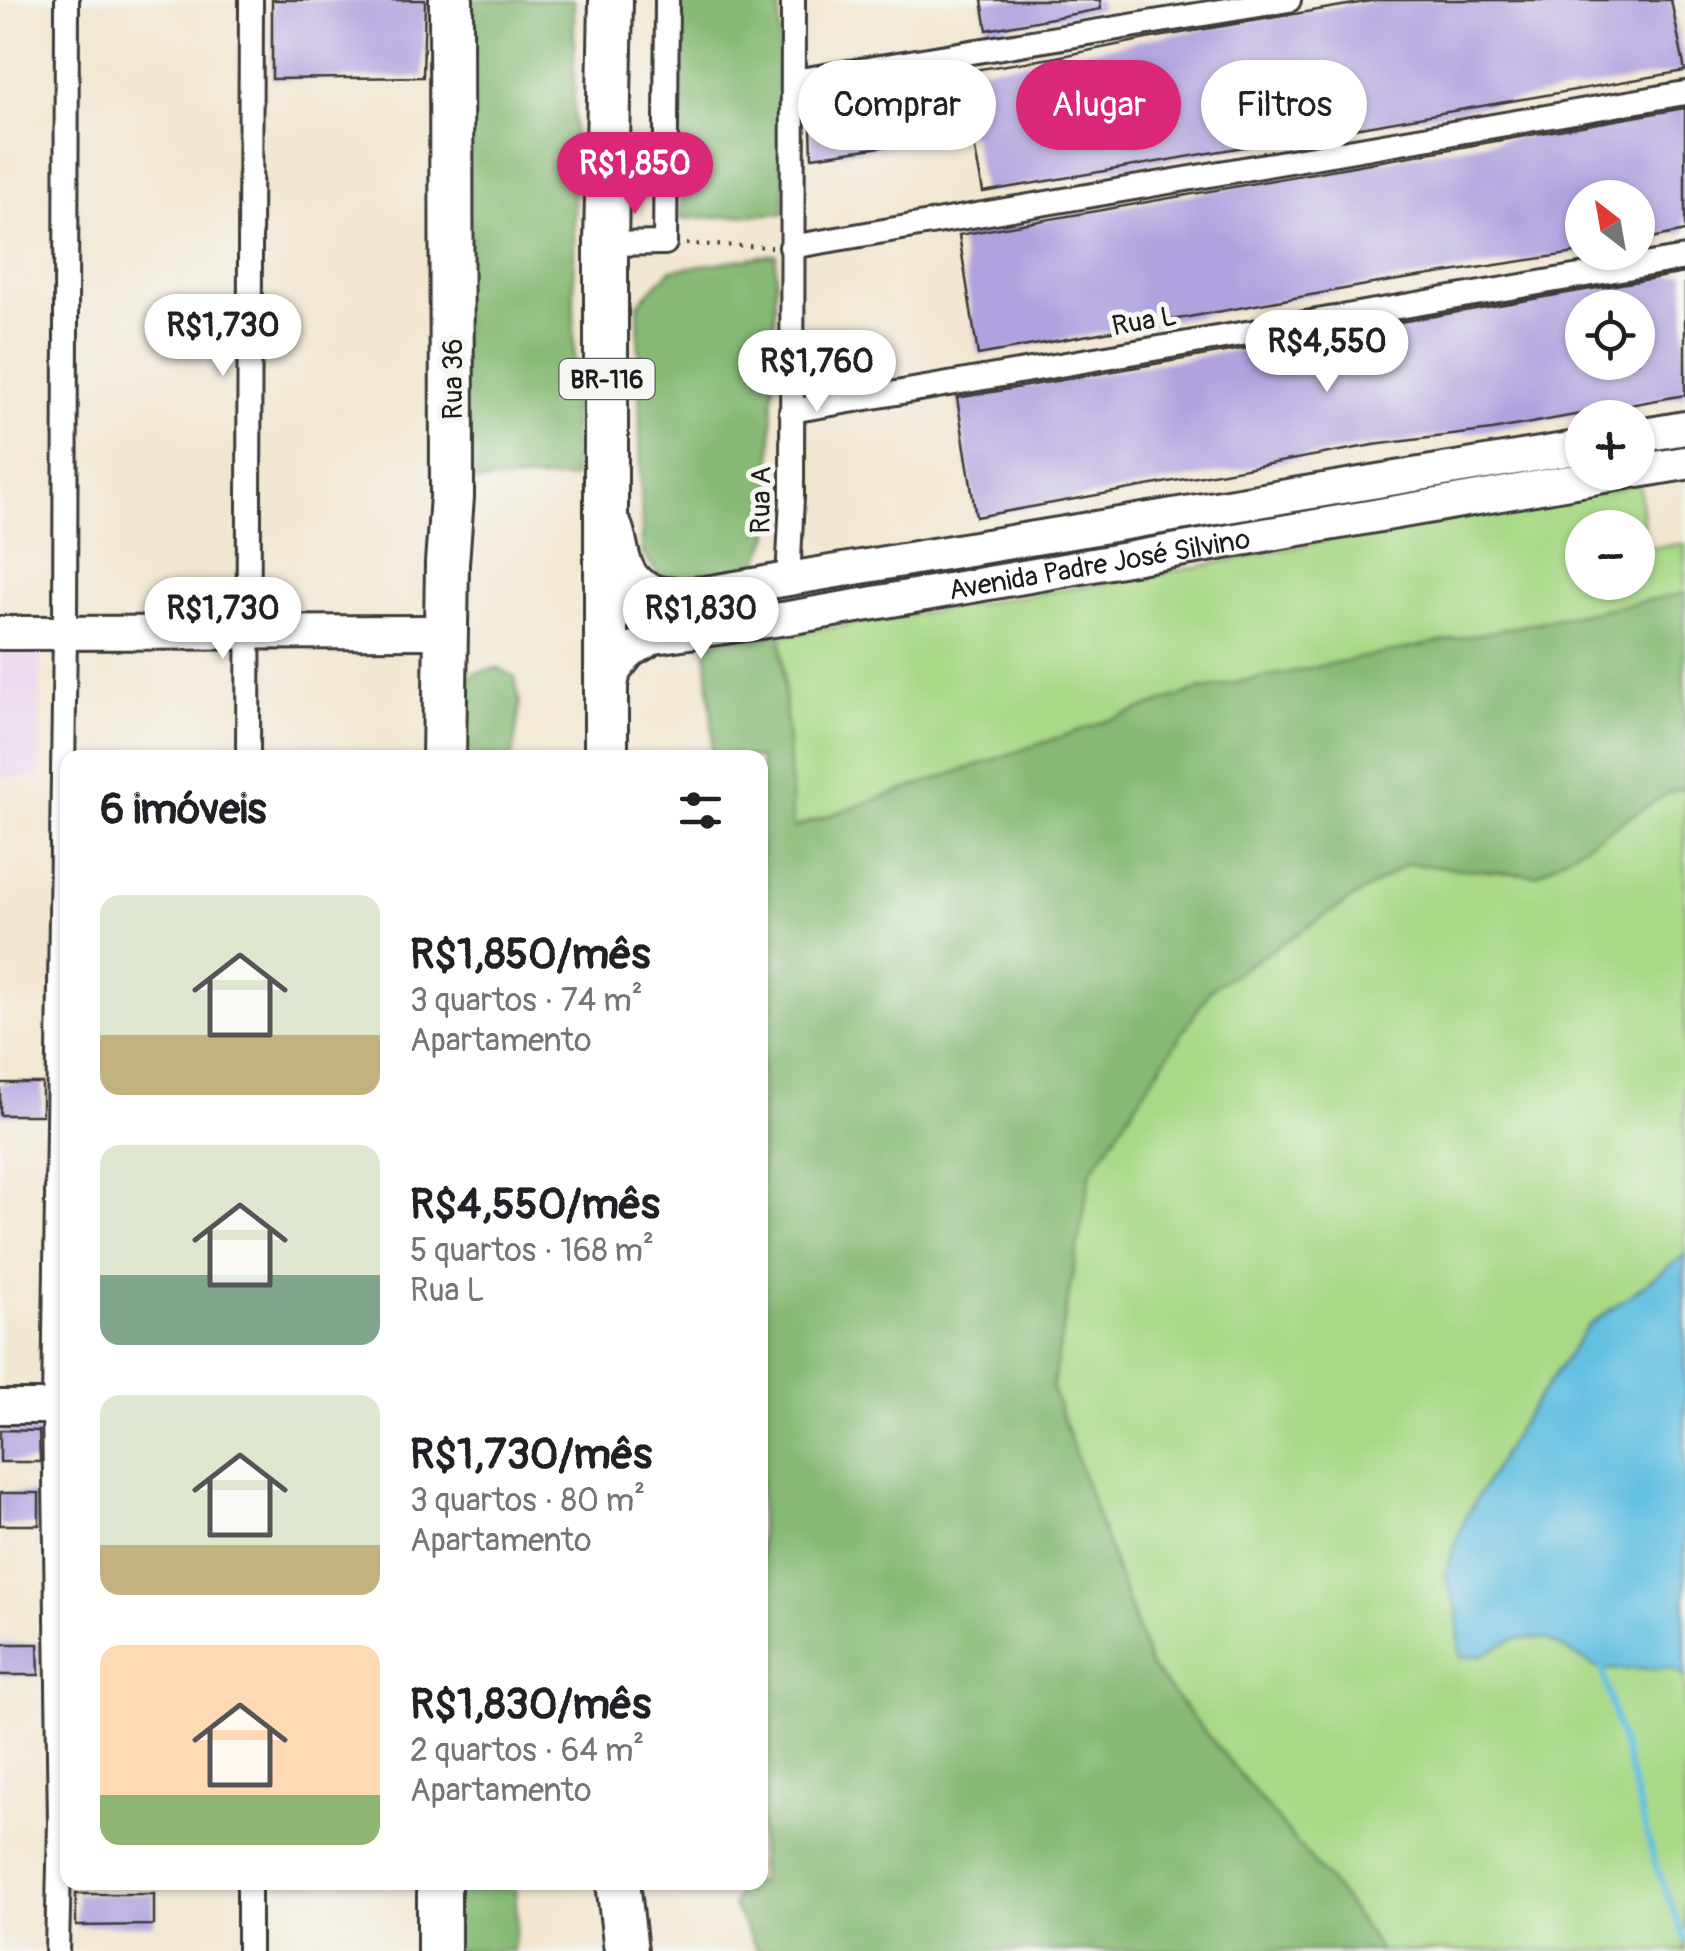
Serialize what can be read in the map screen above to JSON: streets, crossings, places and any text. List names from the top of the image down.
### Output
{
  "streets": {
    "highway": ["Rua 36", "BR-116"],
    "main road": ["Avenida Padre José Silvino"],
    "street": ["Rua L", "Rua A"]
  },
  "crossings": [
    ["Rua L", "Rua A"],
    ["BR-116", "Avenida Padre José Silvino"],
    ["Rua A", "Avenida Padre José Silvino"]
  ],
  "north": "top left",
  "page": {
    "chip": ["Comprar", "Alugar", "Filtros"],
    "price": [
      "R$1,850",
      "R$1,730",
      "R$4,550",
      "R$1,760",
      "R$1,730",
      "R$1,830"
    ],
    "map_buttons": ["+", "−"],
    "heading": "6 imóveis",
    "list": [
      {
        "name": "R$1,850/mês",
        "note": "3 quartos · 74 m² · Apartamento"
      },
      {
        "name": "R$4,550/mês",
        "note": "5 quartos · 168 m² · Rua L"
      },
      {
        "name": "R$1,730/mês",
        "note": "3 quartos · 80 m² · Apartamento"
      },
      {
        "name": "R$1,830/mês",
        "note": "2 quartos · 64 m² · Apartamento"
      }
    ]
  }
}
